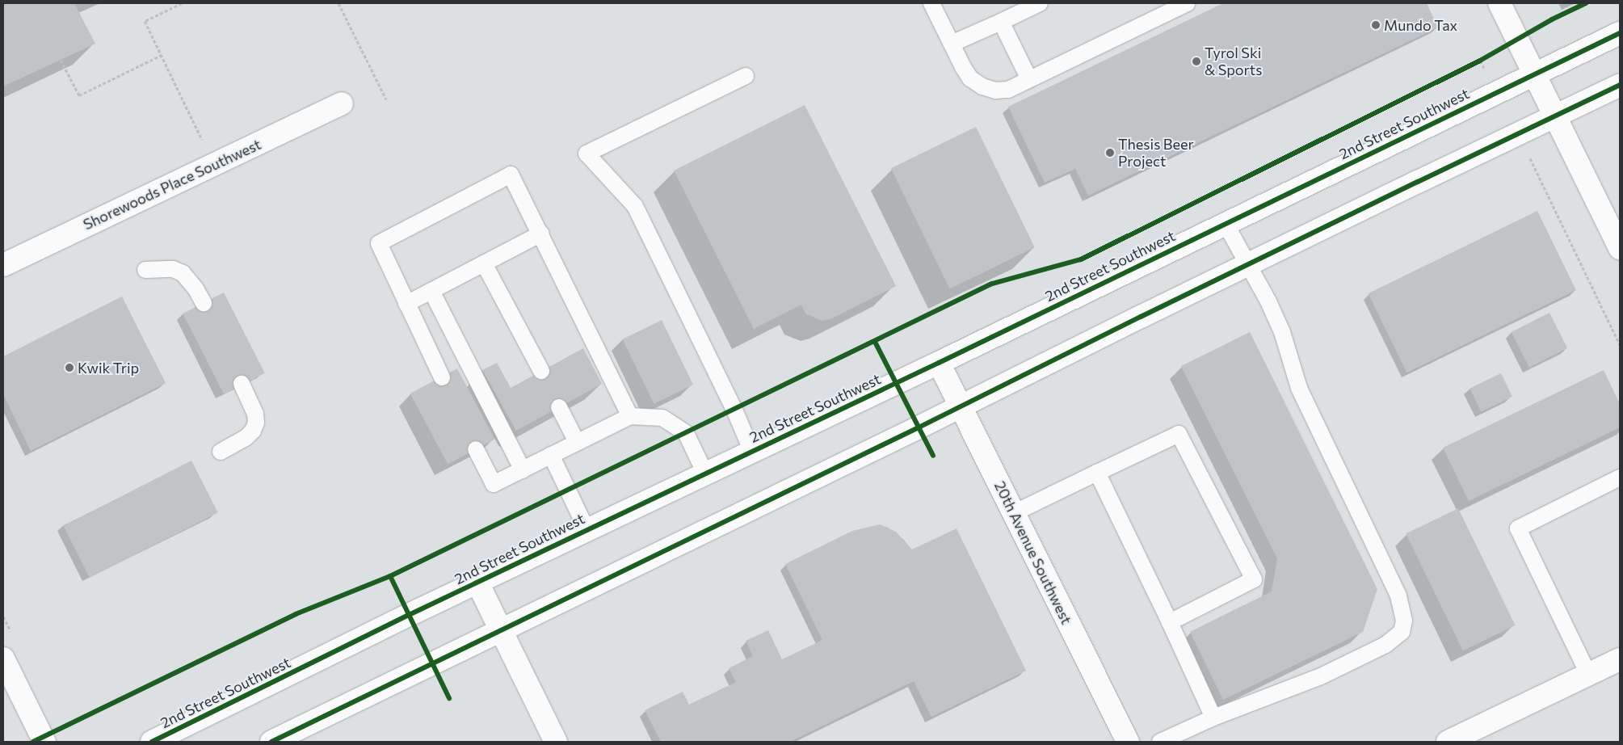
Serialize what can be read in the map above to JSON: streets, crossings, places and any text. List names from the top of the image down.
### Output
{
  "streets": {
    "main road": ["2nd Street Southwest", "Shorewoods Place Southwest", "20th Avenue Southwest"]
  },
  "crossings": [
    ["2nd Street Southwest", "20th Avenue Southwest"]
  ],
  "places": [
    "Mundo Tax",
    "Tyrol Ski & Sports",
    "Thesis Beer Project",
    "Kwik Trip"
  ]
}
